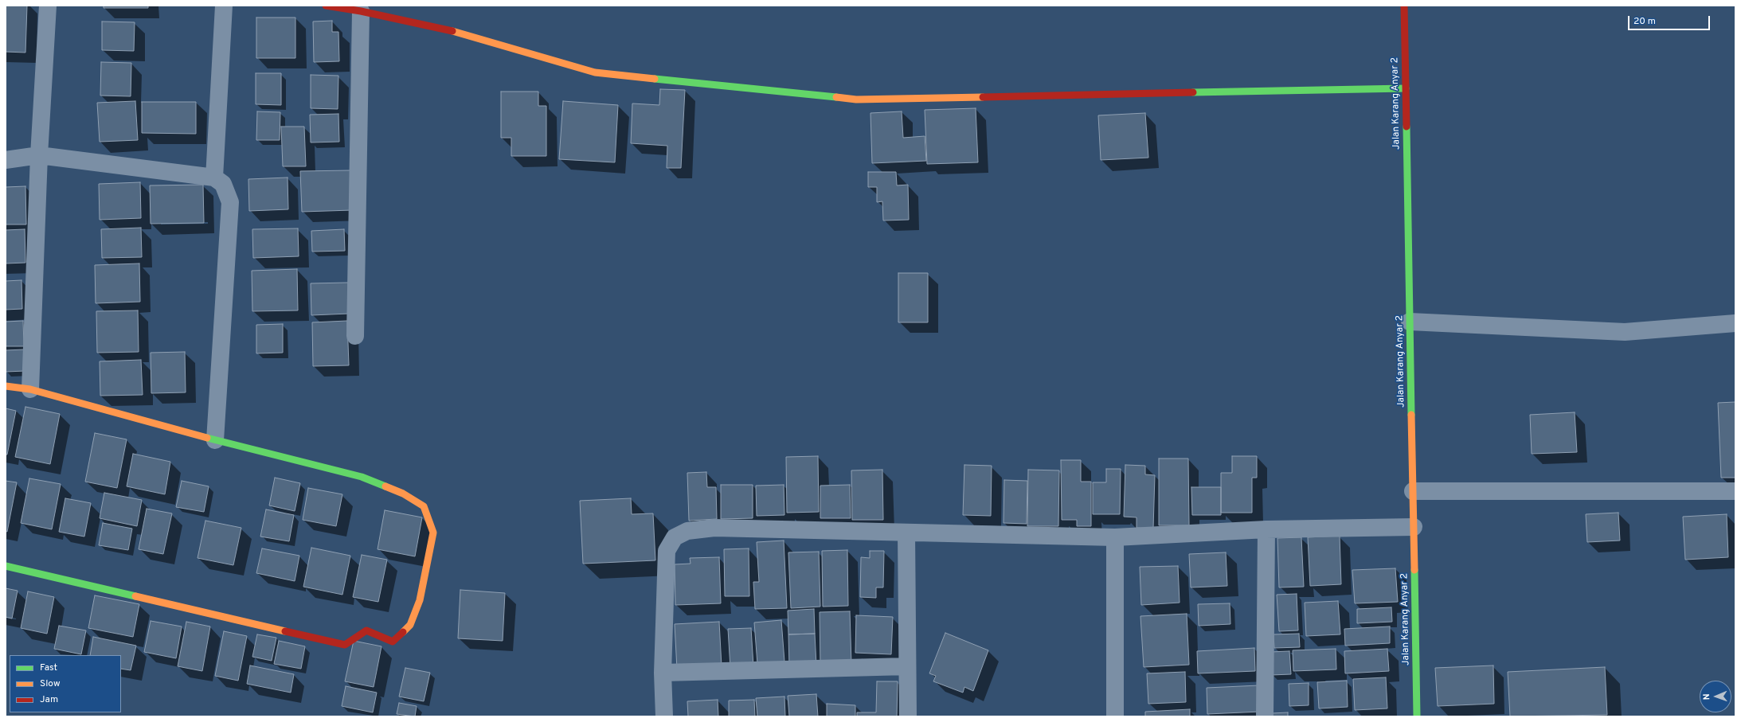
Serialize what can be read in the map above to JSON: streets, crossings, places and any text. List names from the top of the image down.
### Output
{
  "streets": {
    "street": ["Jalan Karang Anyar 2"]
  },
  "legend": ["Fast", "Slow", "Jam"],
  "scale_bar": "20 m",
  "north": "left"
}
